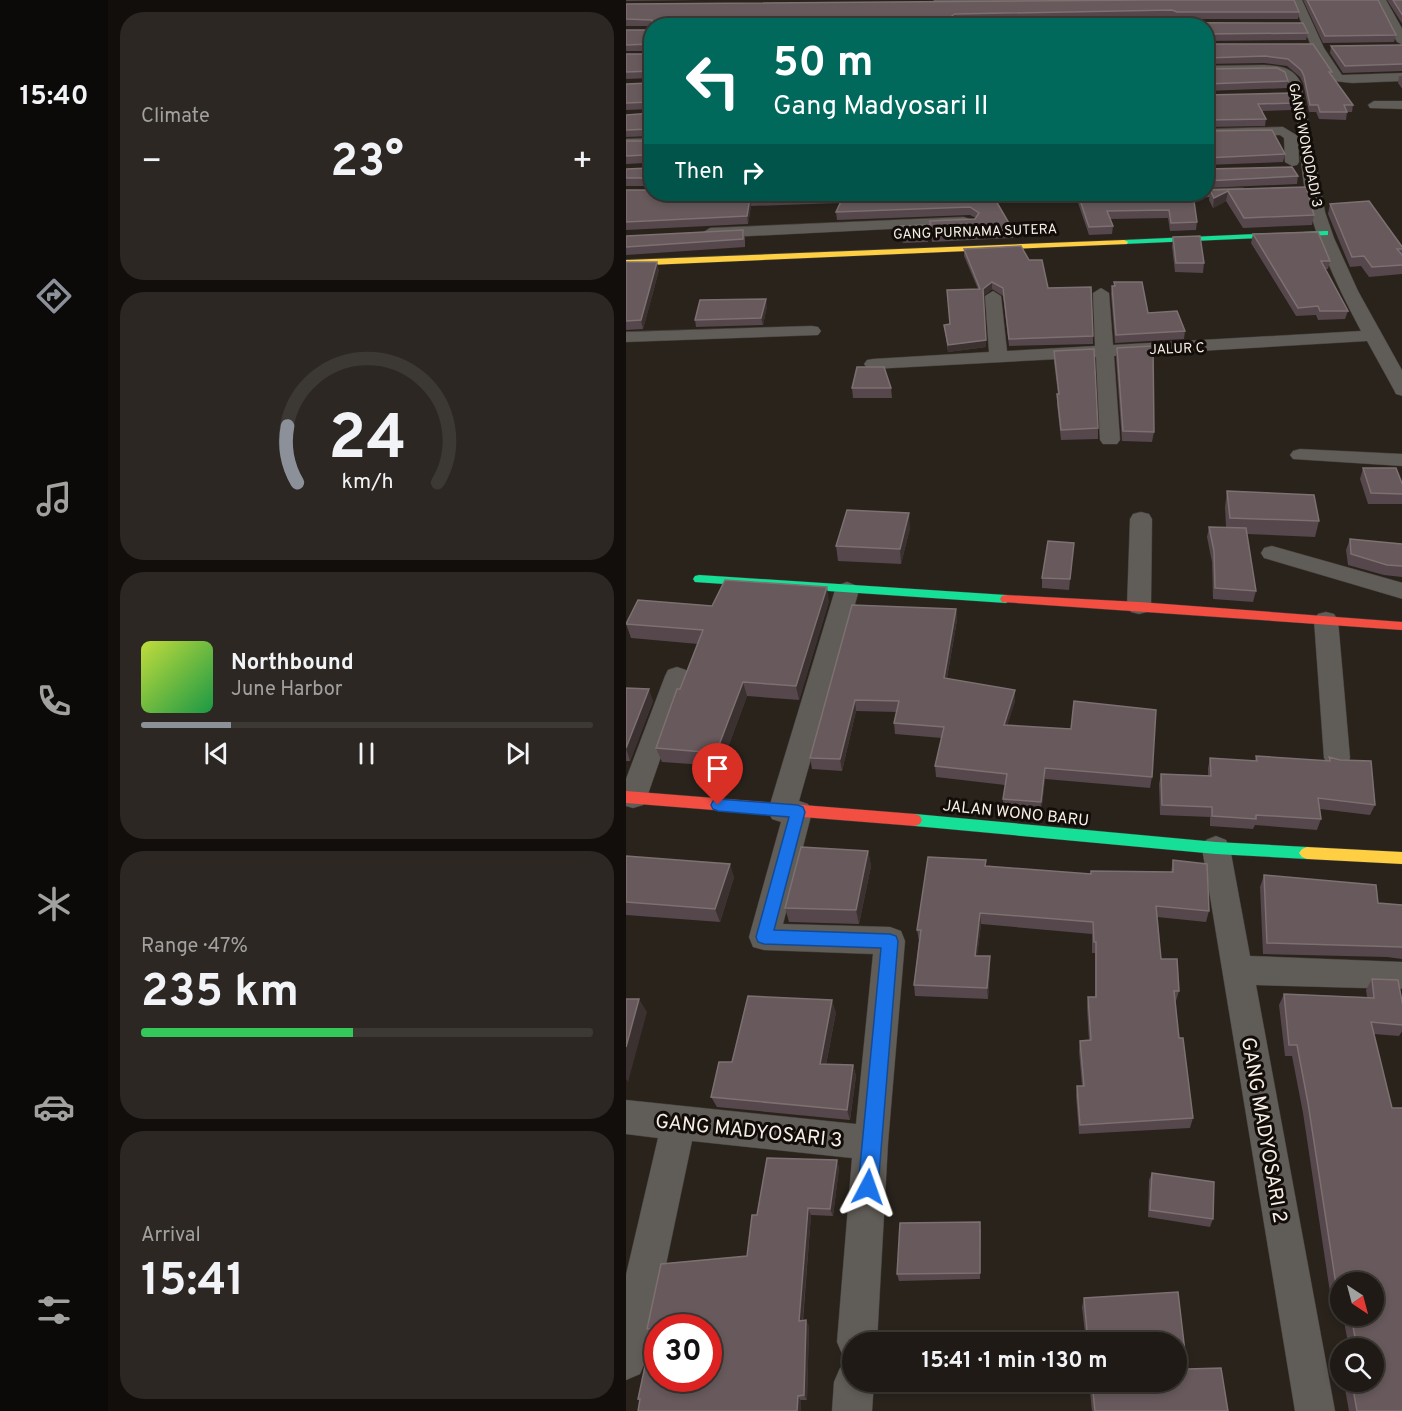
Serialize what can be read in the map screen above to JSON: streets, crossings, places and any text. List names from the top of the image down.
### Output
{
  "streets": {
    "street": [
      "GANG WONODADI 3",
      "GANG PURNAMA SUTERA",
      "JALUR C",
      "JALAN WONO BARU",
      "GANG MADYOSARI 3",
      "GANG MADYOSARI 2"
    ]
  },
  "crossings": [
    ["GANG WONODADI 3", "GANG PURNAMA SUTERA"],
    ["GANG WONODADI 3", "JALUR C"],
    ["JALAN WONO BARU", "GANG MADYOSARI 2"]
  ],
  "north": "bottom right",
  "page": {
    "tabs": "15:40",
    "tile": [
      "Climate",
      ["Range · 47%", "235 km"],
      ["Arrival", "15:41"]
    ],
    "turn": ["50 m", "Gang Madyosari II"],
    "heat": ["−", "23°", "+"],
    "then": "Then",
    "song": ["Northbound", "June Harbor"],
    "limit": "30",
    "trip": "15:41 · 1 min · 130 m",
    "gauge": ["24", "km/h"]
  }
}
